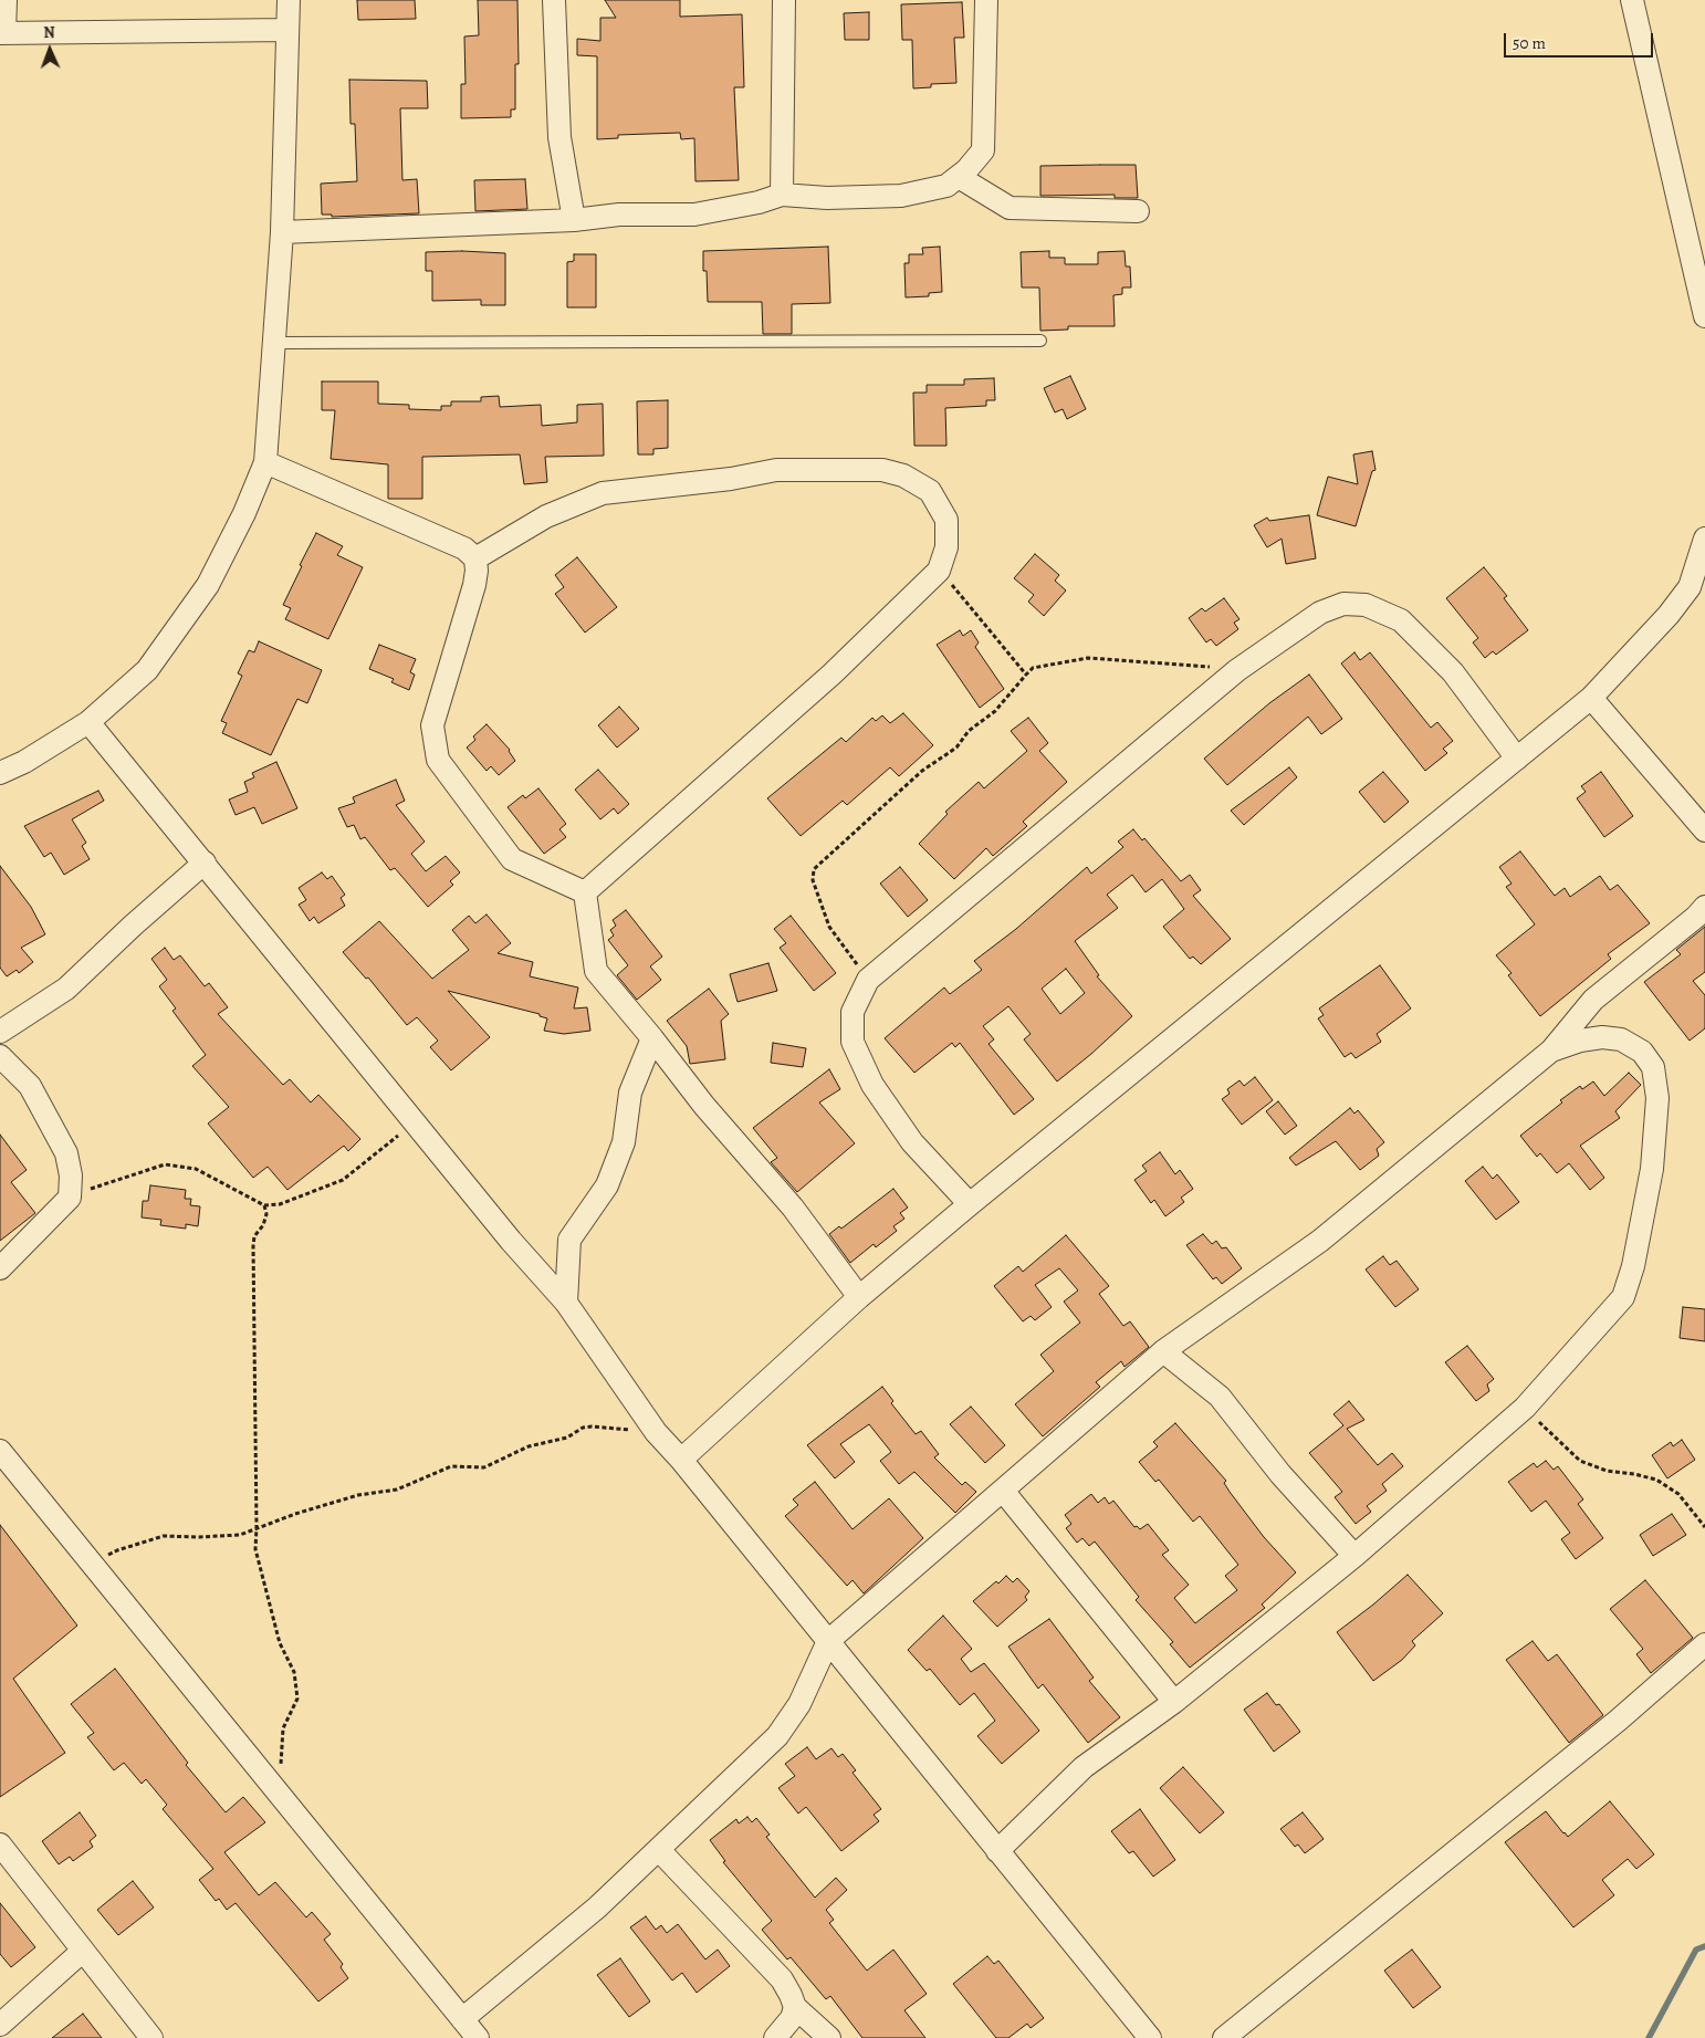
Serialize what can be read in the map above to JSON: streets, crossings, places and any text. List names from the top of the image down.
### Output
{
  "scale_bar": "50 m",
  "north": "top"
}
